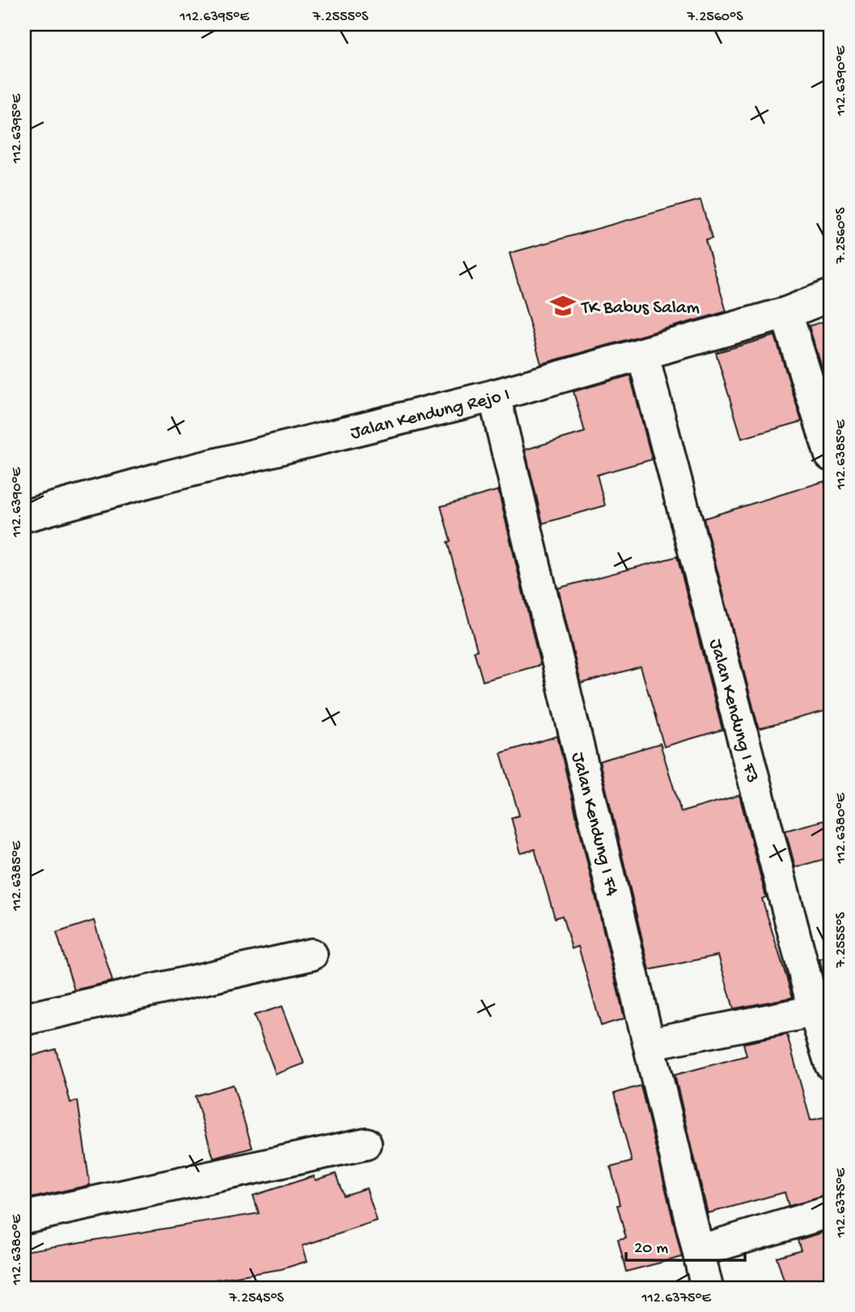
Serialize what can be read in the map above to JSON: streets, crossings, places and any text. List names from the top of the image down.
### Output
{
  "streets": {
    "street": ["Jalan Kendung Rejo I", "Jalan Kendung I F3", "Jalan Kendung I F4"]
  },
  "crossings": [
    ["Jalan Kendung Rejo I", "Jalan Kendung I F3"],
    ["Jalan Kendung Rejo I", "Jalan Kendung I F4"]
  ],
  "places": {
    "school or university": ["TK Babus Salam"]
  },
  "scale_bar": "20 m",
  "coordinates": [
    "112.6395°E",
    "7.2555°S",
    "7.2560°S",
    "112.6390°E",
    "112.6385°E",
    "112.6380°E",
    "112.6375°E",
    "7.2545°S"
  ]
}
